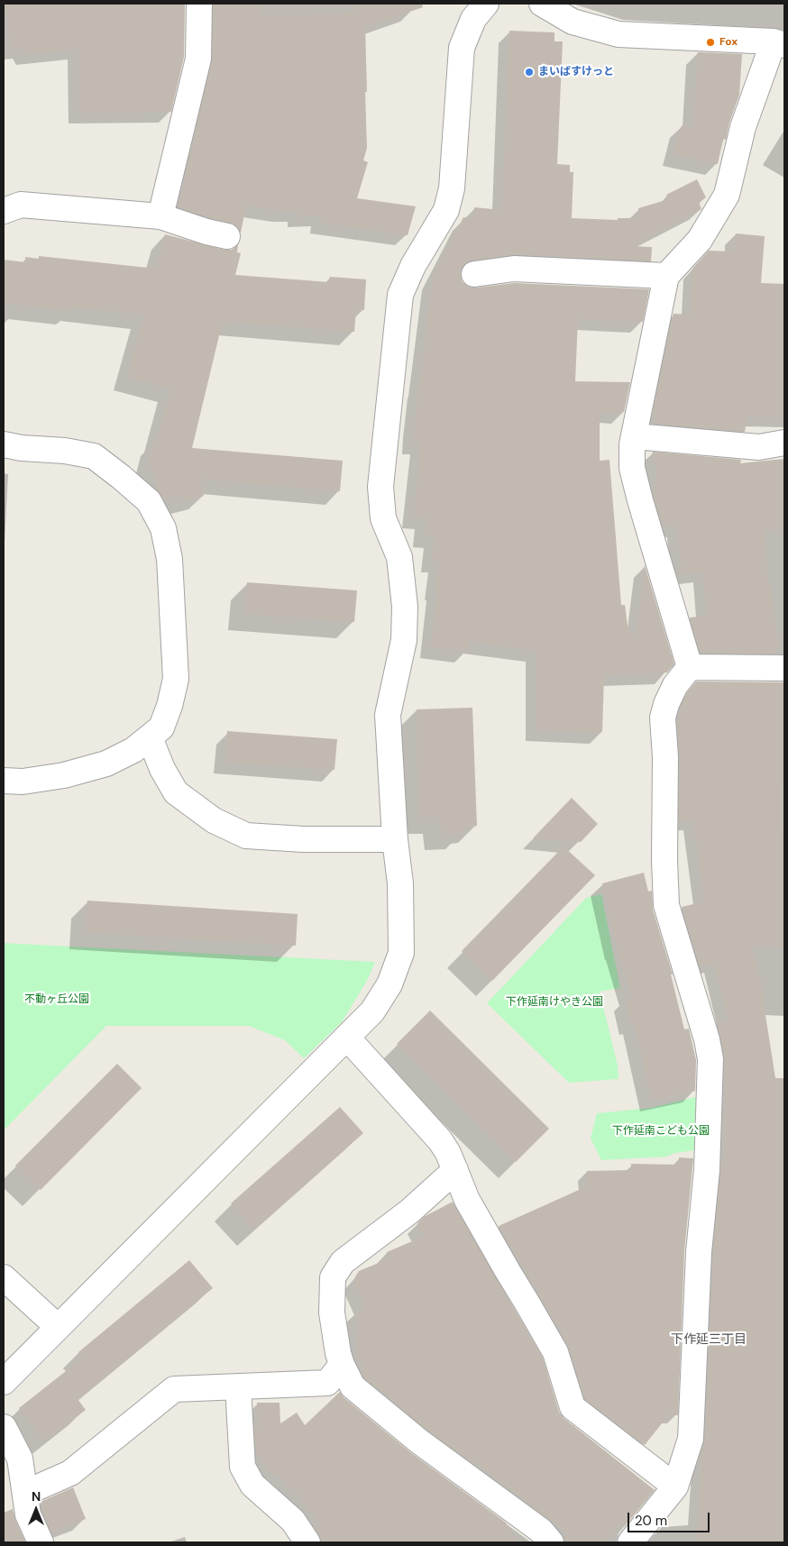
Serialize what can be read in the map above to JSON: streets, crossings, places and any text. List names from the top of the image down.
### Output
{
  "districts": ["下作延三丁目"],
  "parks": ["不動ヶ丘公園", "下作延南けやき公園", "下作延南こども公園"],
  "places": ["Fox", "まいばすけっと"],
  "scale_bar": "20 m",
  "north": "top"
}
